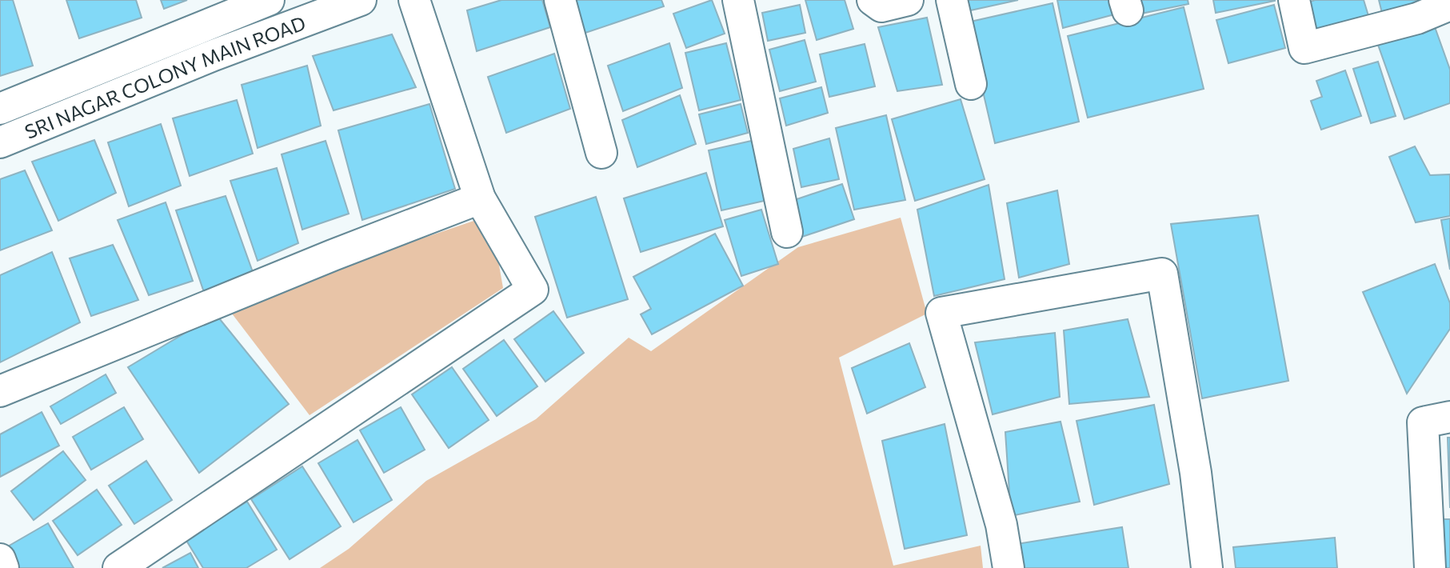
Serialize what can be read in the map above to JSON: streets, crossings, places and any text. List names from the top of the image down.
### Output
{
  "streets": {
    "street": ["SRI NAGAR COLONY MAIN ROAD"]
  }
}
